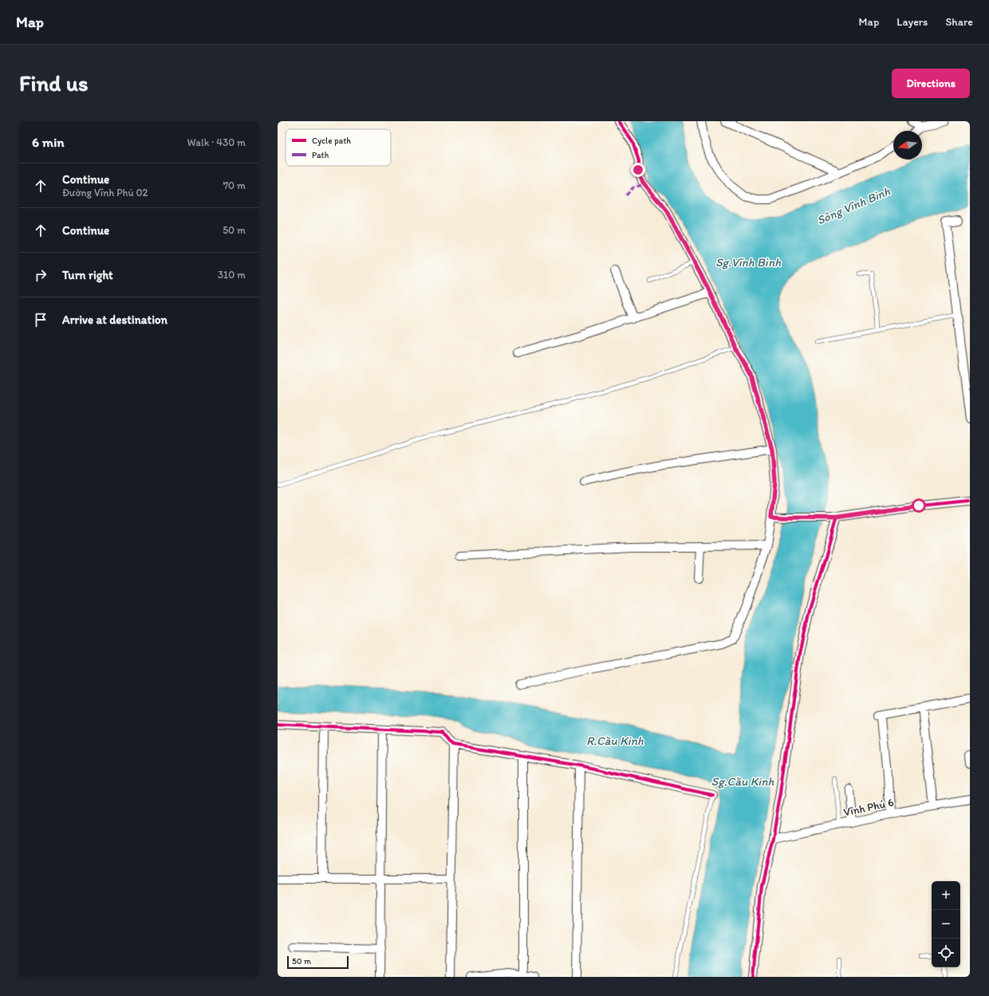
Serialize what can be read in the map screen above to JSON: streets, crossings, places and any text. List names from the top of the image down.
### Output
{
  "streets": {
    "street": ["Vĩnh Phú 6"]
  },
  "water": [
    "Sông Vĩnh Bình",
    "Sg.Vĩnh Bình",
    "R.Cầu Kinh",
    "Sg.Cầu Kinh"
  ],
  "legend": ["Cycle path", "Path"],
  "scale_bar": "50 m",
  "north": "left",
  "page": {
    "header": "Map",
    "nav": ["Map", "Layers", "Share"],
    "buttons": "Directions",
    "title": "Find us",
    "heading": ["6 min", "Walk · 430 m"],
    "list": [
      ["Continue", "Đường Vĩnh Phú 02", "70 m"],
      ["Continue", "50 m"],
      ["Turn right", "310 m"],
      "Arrive at destination"
    ],
    "map_buttons": ["+", "−"],
    "scale": "50 m"
  }
}
